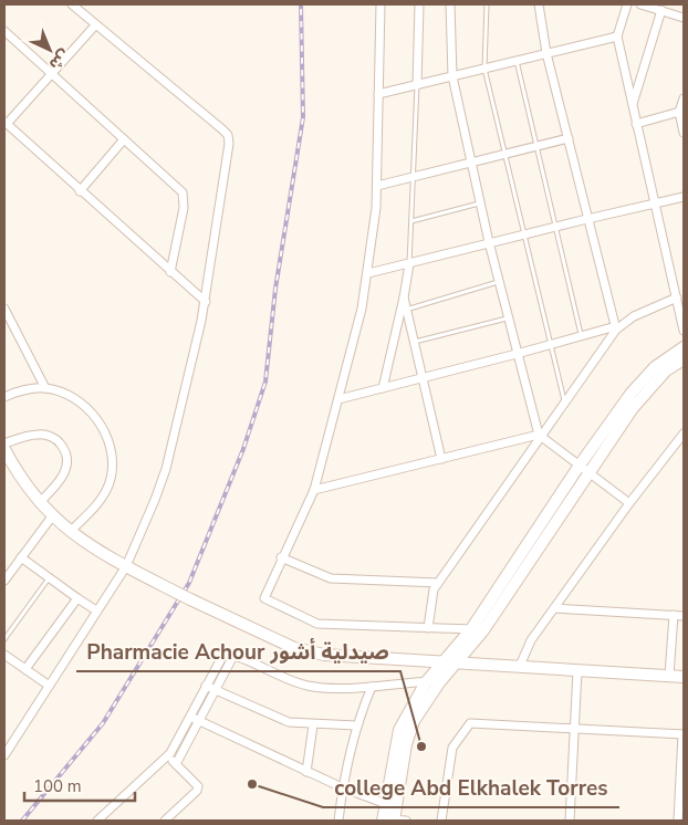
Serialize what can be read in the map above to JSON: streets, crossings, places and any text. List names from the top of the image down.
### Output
{
  "places": ["Pharmacie Achour صيدلية أشور", "college Abd Elkhalek Torres"],
  "scale_bar": "100 m",
  "north": "bottom right"
}
